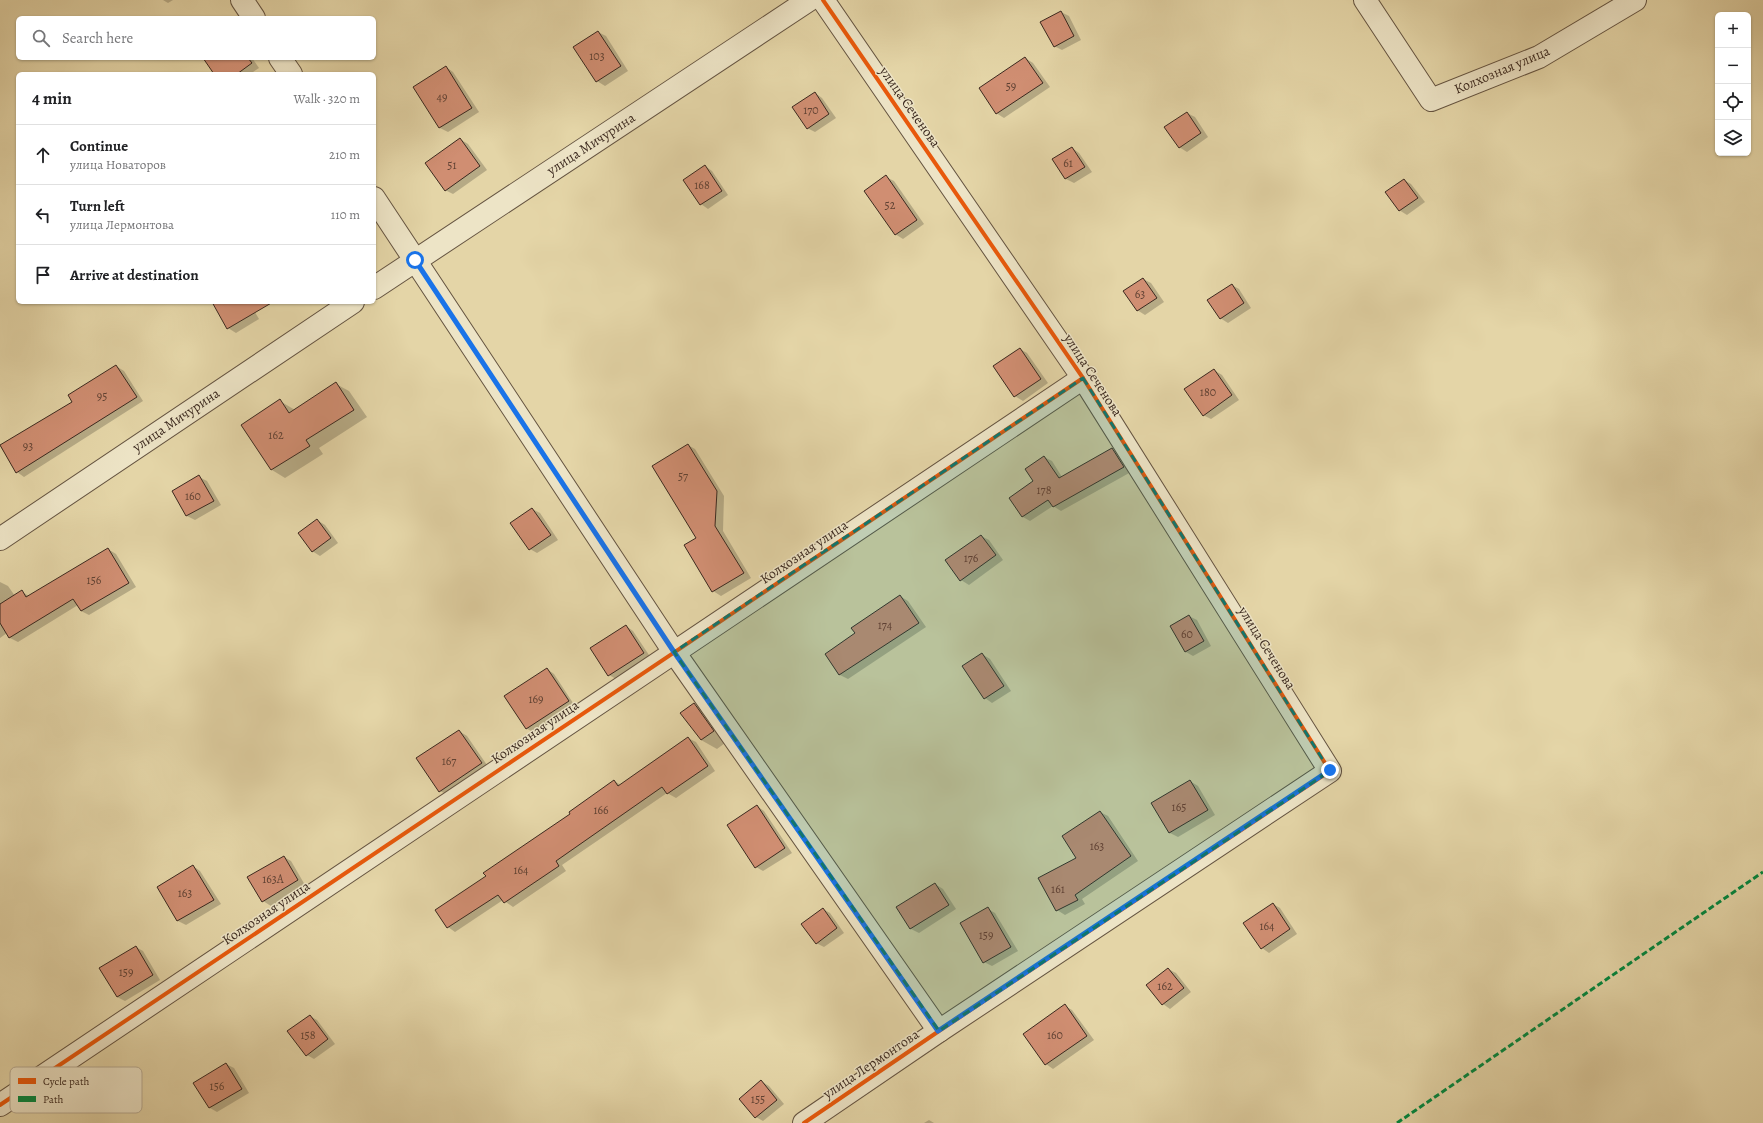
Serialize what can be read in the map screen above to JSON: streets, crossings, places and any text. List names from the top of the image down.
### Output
{
  "streets": {
    "street": [
      "Колхозная улица",
      "улица Сеченова",
      "улица Мичурина",
      "улица Лермонтова"
    ]
  },
  "crossings": [
    ["Колхозная улица", "улица Сеченова"],
    ["улица Сеченова", "улица Лермонтова"]
  ],
  "house_numbers": [
    "103",
    "59",
    "49",
    "170",
    "61",
    "51",
    "168",
    "52",
    "63",
    "180",
    "95",
    "162",
    "93",
    "57",
    "178",
    "160",
    "176",
    "156",
    "174",
    "60",
    "169",
    "167",
    "165",
    "166",
    "163",
    "164",
    "163А",
    "161",
    "163",
    "164",
    "159",
    "159",
    "162",
    "158",
    "160",
    "156",
    "155"
  ],
  "legend": ["Cycle path", "Path"],
  "page": {
    "map_buttons": ["+", "−"],
    "search": "Search here",
    "heading": ["4 min", "Walk · 320 m"],
    "list": [
      ["Continue", "улица Новаторов", "210 m"],
      ["Turn left", "улица Лермонтова", "110 m"],
      "Arrive at destination"
    ]
  }
}
